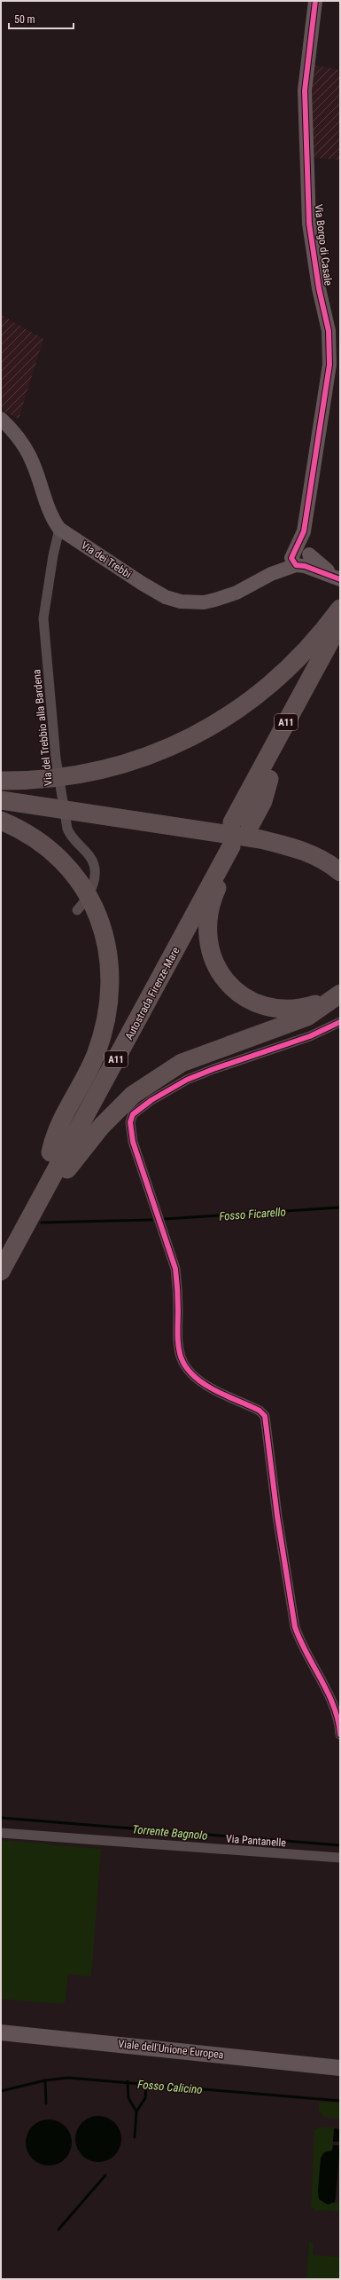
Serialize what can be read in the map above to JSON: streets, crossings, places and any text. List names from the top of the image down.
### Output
{
  "streets": {
    "highway": ["A11", "Autostrada Firenze-Mare"],
    "main road": ["Viale dell'Unione Europea"],
    "street": [
      "Via Borgo di Casale",
      "Via dei Trebbi",
      "Via del Trebbio alla Bardena",
      "Via Pantanelle"
    ]
  },
  "crossings": [
    ["Via Borgo di Casale", "Via dei Trebbi"],
    ["Via dei Trebbi", "Via del Trebbio alla Bardena"]
  ],
  "water": ["Fosso Ficarello", "Torrente Bagnolo", "Fosso Calicino"],
  "scale_bar": "50 m"
}
